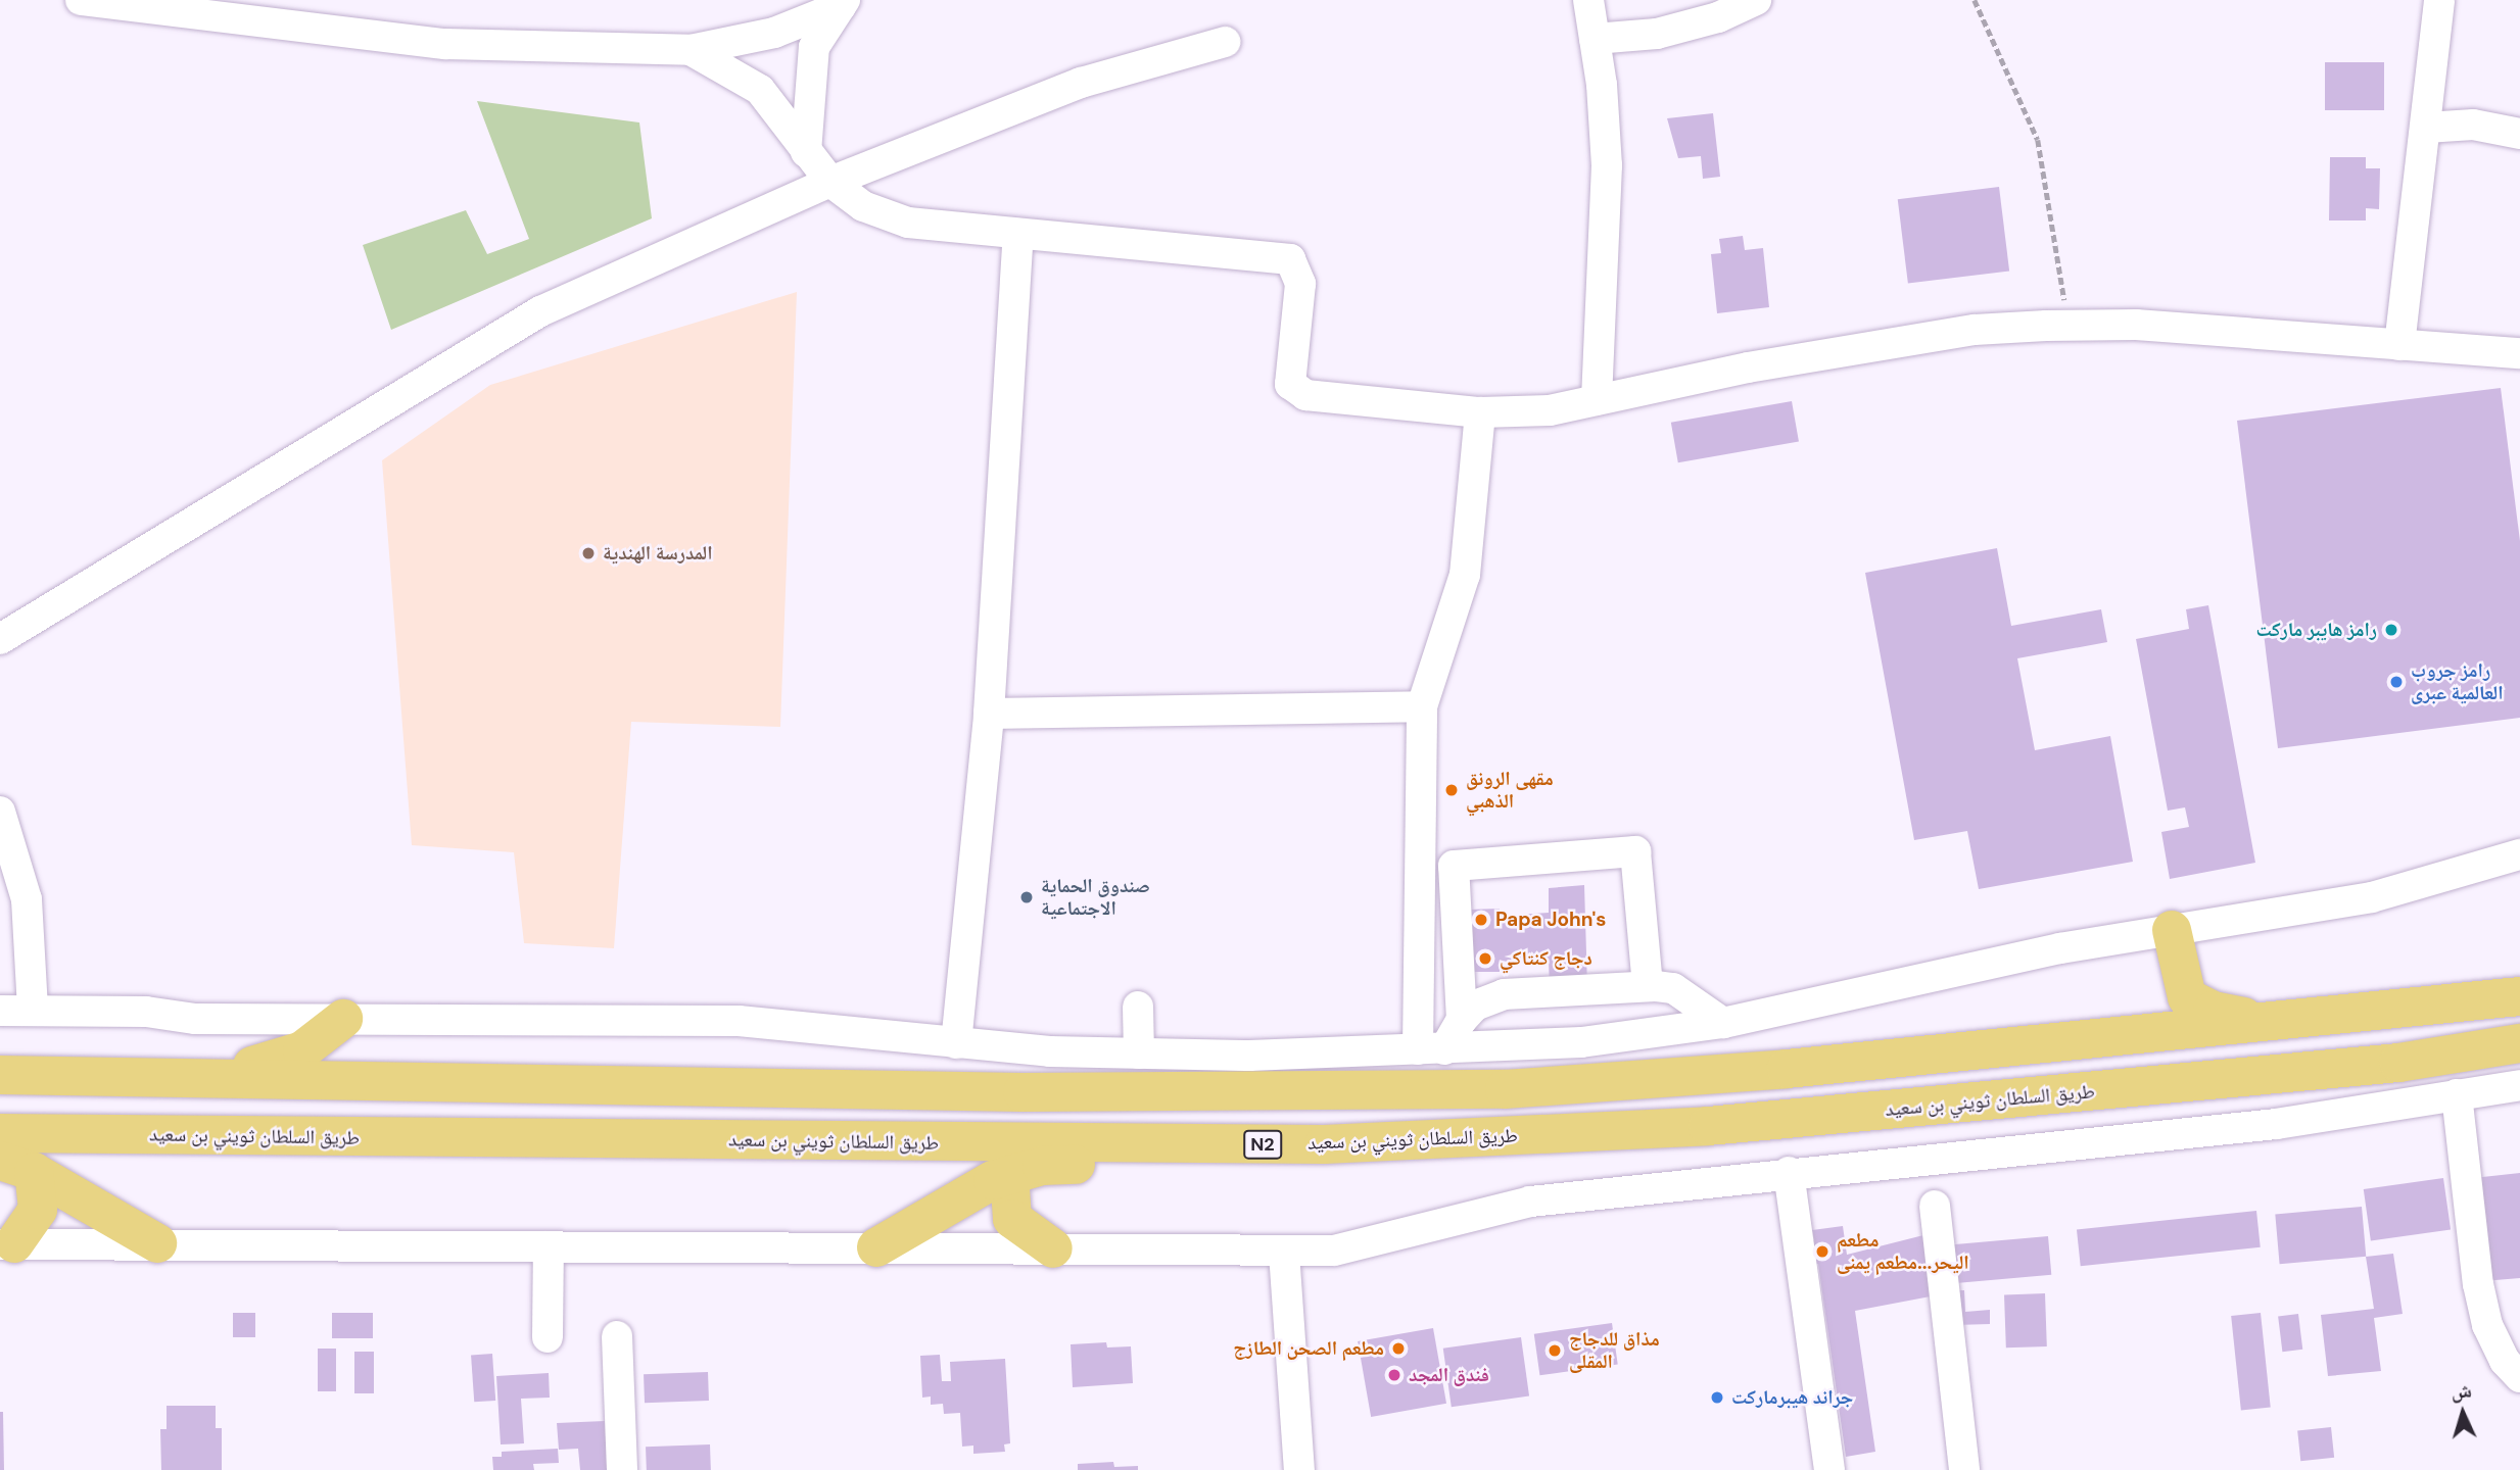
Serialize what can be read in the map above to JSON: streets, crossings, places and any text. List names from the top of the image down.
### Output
{
  "streets": {
    "highway": ["طريق السلطان ثويني بن سعيد", "N2"]
  },
  "places": [
    "المدرسة الهندية",
    "رامز هايبر ماركت",
    "رامز جروب العالمية عبرى",
    "مقهى الرونق الذهبي",
    "صندوق الحماية الاجتماعية",
    "Papa John's",
    "دجاج كنتاكي",
    "مطعم اليحر...مطعم يمنى",
    "مطعم الصحن الطازج",
    "مذاق للدجاج المقلى",
    "فندق المجد",
    "جراند ه‍يبرماركت"
  ],
  "north": "top"
}
